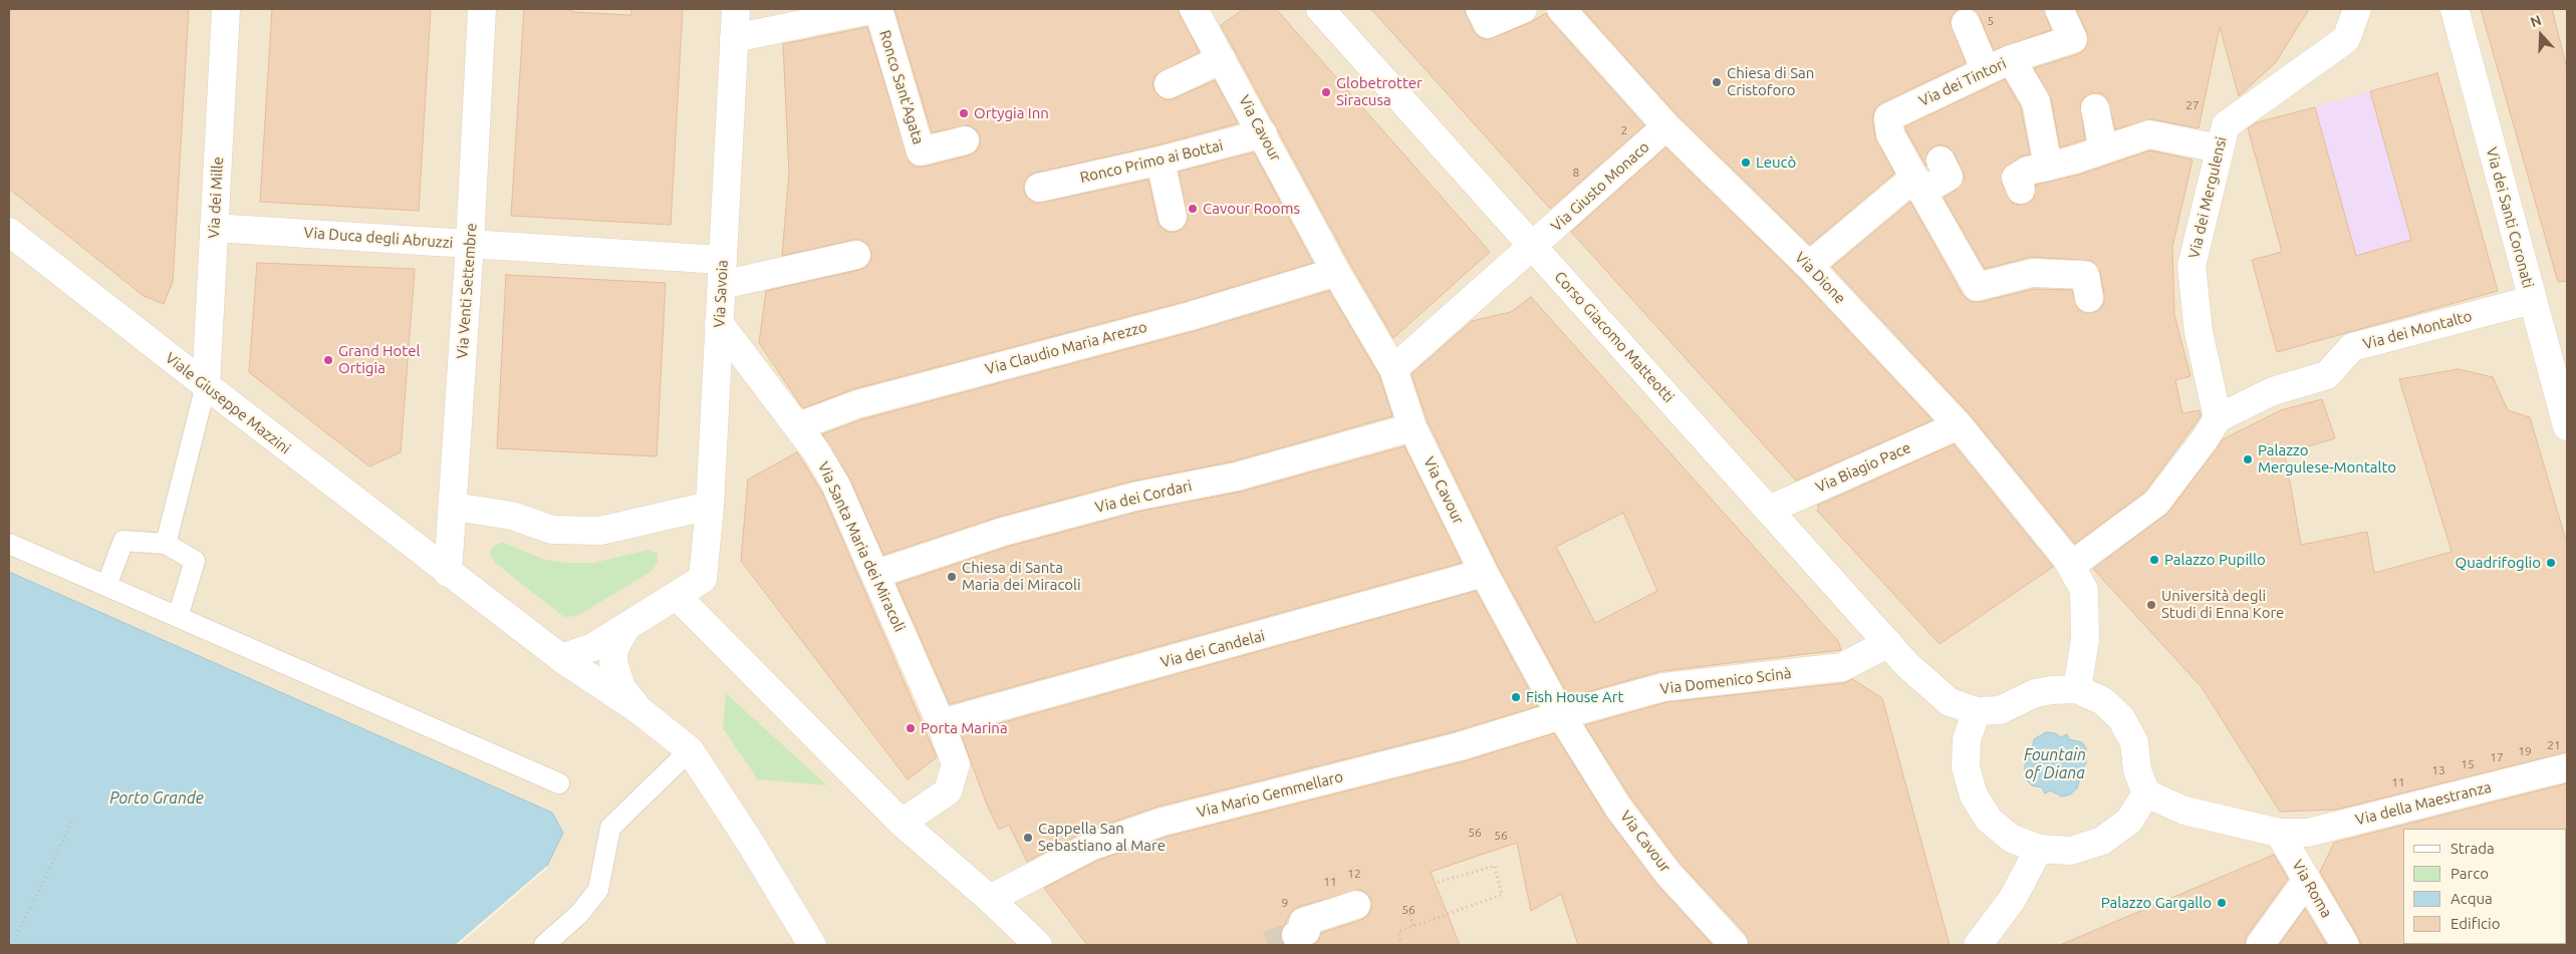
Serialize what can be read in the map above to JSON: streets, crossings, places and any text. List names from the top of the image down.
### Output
{
  "streets": {
    "street": [
      "Via dei Tintori",
      "Ronco Sant'Agata",
      "Via Cavour",
      "Ronco Primo ai Bottai",
      "Via Giusto Monaco",
      "Via dei Mille",
      "Via dei Mergulensi",
      "Via dei Santi Coronati",
      "Via Duca degli Abruzzi",
      "Via Dione",
      "Via Venti Settembre",
      "Via Savoia",
      "Via dei Montalto",
      "Corso Giacomo Matteotti",
      "Via Claudio Maria Arezzo",
      "Viale Giuseppe Mazzini",
      "Via Biagio Pace",
      "Via dei Cordari",
      "Via Santa Maria dei Miracoli",
      "Via dei Candelai",
      "Via Domenico Scinà",
      "Via Mario Gemmellaro",
      "Via della Maestranza",
      "Via Roma"
    ]
  },
  "crossings": [
    ["Via Cavour", "Ronco Primo ai Bottai"],
    ["Via Cavour", "Via Giusto Monaco"],
    ["Via Cavour", "Via Claudio Maria Arezzo"],
    ["Via Cavour", "Via dei Cordari"],
    ["Via Cavour", "Via dei Candelai"],
    ["Via Cavour", "Via Domenico Scinà"],
    ["Via Cavour", "Via Mario Gemmellaro"],
    ["Via Giusto Monaco", "Via Dione"],
    ["Via Giusto Monaco", "Corso Giacomo Matteotti"],
    ["Via dei Mille", "Via Duca degli Abruzzi"],
    ["Via dei Mille", "Viale Giuseppe Mazzini"],
    ["Via dei Mergulensi", "Via dei Montalto"],
    ["Via dei Santi Coronati", "Via dei Montalto"],
    ["Via Duca degli Abruzzi", "Via Venti Settembre"],
    ["Via Duca degli Abruzzi", "Via Savoia"],
    ["Via Dione", "Corso Giacomo Matteotti"],
    ["Via Dione", "Via Biagio Pace"],
    ["Via Dione", "Via della Maestranza"],
    ["Via Venti Settembre", "Viale Giuseppe Mazzini"],
    ["Via Savoia", "Via Santa Maria dei Miracoli"],
    ["Corso Giacomo Matteotti", "Via Biagio Pace"],
    ["Corso Giacomo Matteotti", "Via Domenico Scinà"],
    ["Corso Giacomo Matteotti", "Via della Maestranza"],
    ["Via Claudio Maria Arezzo", "Via Santa Maria dei Miracoli"],
    ["Via dei Cordari", "Via Santa Maria dei Miracoli"],
    ["Via Santa Maria dei Miracoli", "Via dei Candelai"],
    ["Via Domenico Scinà", "Via Mario Gemmellaro"],
    ["Via della Maestranza", "Via Roma"]
  ],
  "water": ["Fountain of Diana", "Porto Grande"],
  "places": [
    "Chiesa di San Cristoforo",
    "Globetrotter Siracusa",
    "Ortygia Inn",
    "Leucò",
    "Cavour Rooms",
    "Grand Hotel Ortigia",
    "Palazzo Mergulese-Montalto",
    "Palazzo Pupillo",
    "Quadrifoglio",
    "Chiesa di Santa Maria dei Miracoli",
    "Università degli Studi di Enna Kore",
    "Fish House Art",
    "Porta Marina",
    "Cappella San Sebastiano al Mare",
    "Palazzo Gargallo"
  ],
  "house_numbers": [
    "5",
    "27",
    "2",
    "8",
    "21",
    "19",
    "17",
    "15",
    "13",
    "11",
    "56",
    "56",
    "12",
    "11",
    "9",
    "56"
  ],
  "legend": [
    "Strada",
    "Parco",
    "Acqua",
    "Edificio"
  ],
  "north": "top"
}
